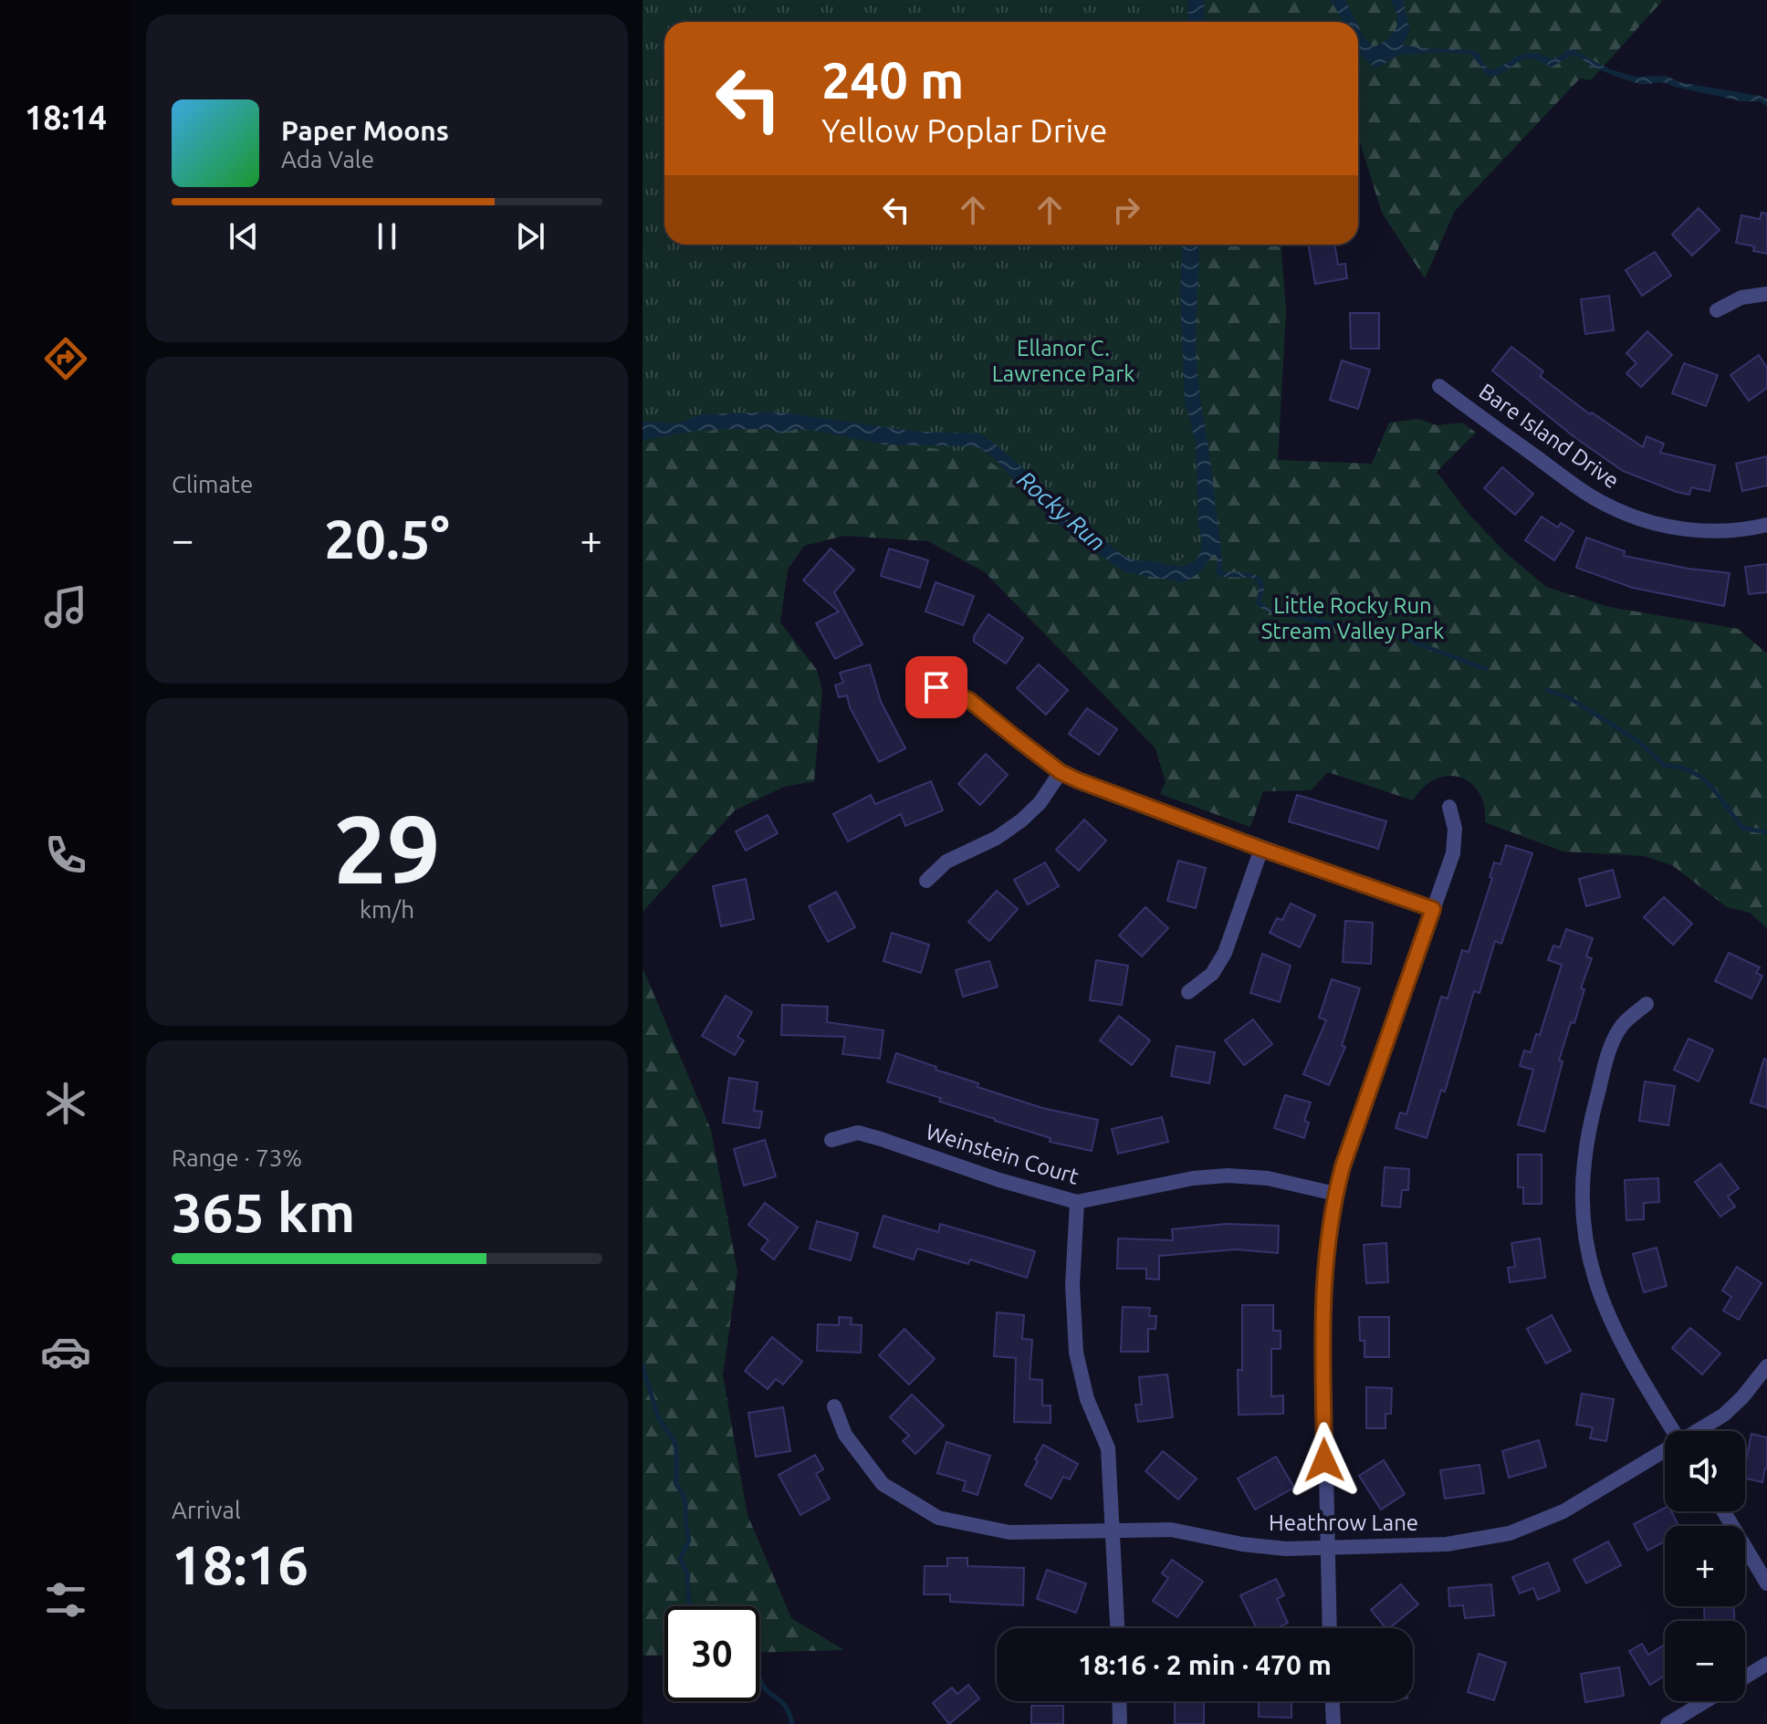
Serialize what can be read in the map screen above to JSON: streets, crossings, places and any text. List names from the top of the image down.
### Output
{
  "streets": {
    "street": ["Bare Island Drive", "Weinstein Court", "Heathrow Lane"]
  },
  "water": ["Rocky Run"],
  "parks": ["Ellanor C. Lawrence Park", "Little Rocky Run Stream Valley Park"],
  "page": {
    "tabs": "18:14",
    "turn": ["240 m", "Yellow Poplar Drive"],
    "song": ["Paper Moons", "Ada Vale"],
    "tile": [
      "Climate",
      ["29", "km/h"],
      ["Range · 73%", "365 km"],
      ["Arrival", "18:16"]
    ],
    "heat": ["−", "20.5°", "+"],
    "map_buttons": ["+", "−"],
    "limit": "30",
    "trip": "18:16 · 2 min · 470 m"
  }
}
